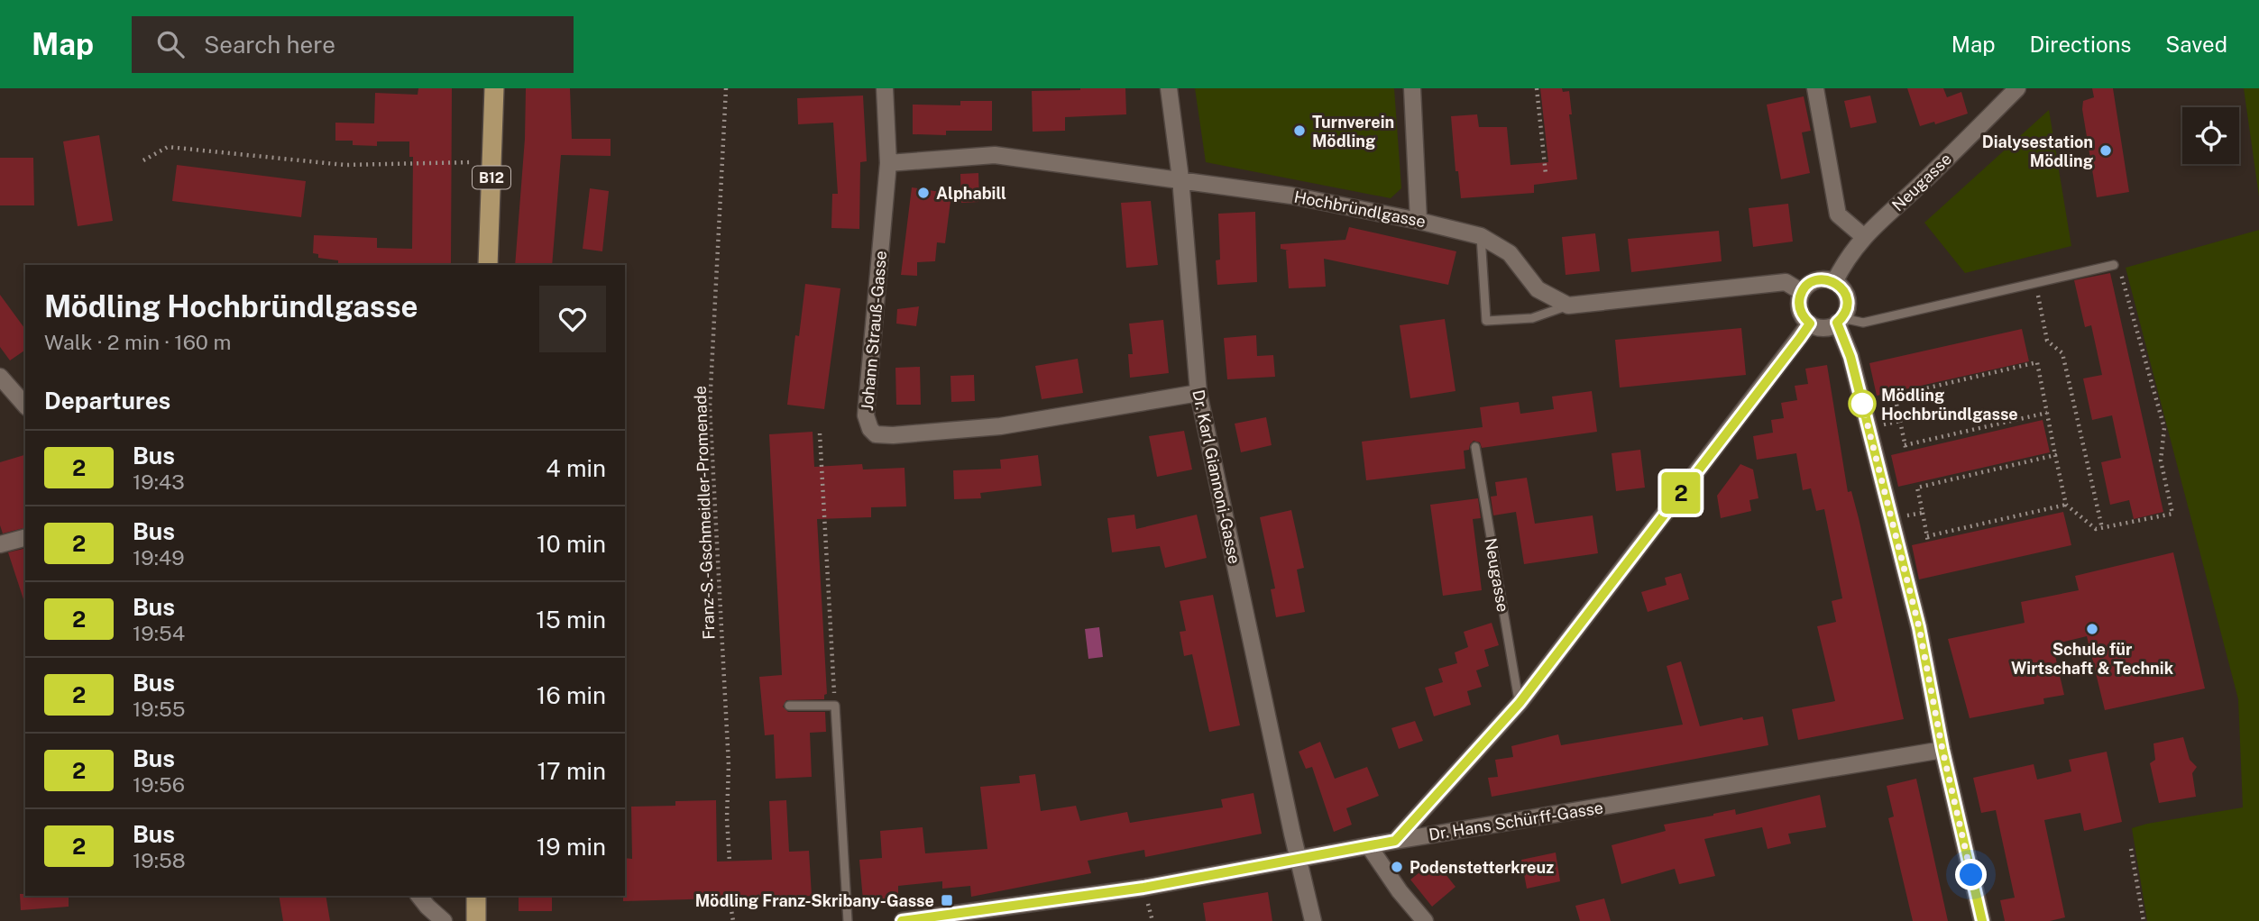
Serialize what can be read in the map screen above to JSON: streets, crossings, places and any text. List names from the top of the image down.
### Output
{
  "streets": {
    "main road": ["B12"],
    "street": [
      "Neugasse",
      "Hochbründlgasse",
      "Johann Strauß-Gasse",
      "Dr. Karl Giannoni-Gasse",
      "Dr. Hans Schürff-Gasse"
    ],
    "path": ["Franz-S.-Gschmeidler-Promenade"]
  },
  "crossings": [
    ["Hochbründlgasse", "Johann Strauß-Gasse"],
    ["Hochbründlgasse", "Dr. Karl Giannoni-Gasse"],
    ["Johann Strauß-Gasse", "Dr. Karl Giannoni-Gasse"],
    ["Dr. Karl Giannoni-Gasse", "Dr. Hans Schürff-Gasse"]
  ],
  "places": {
    "other": [
      "Turnverein Mödling",
      "Dialysestation Mödling",
      "Alphabill",
      "Mödling Hochbründlgasse",
      "Schule für Wirtschaft & Technik",
      "Podenstetterkreuz"
    ],
    "transit": ["Mödling Franz-Skribany-Gasse"]
  },
  "lines": ["bus line 2"],
  "page": {
    "header": "Map",
    "search": "Search here",
    "nav": ["Map", "Directions", "Saved"],
    "on_map": "2",
    "heading": [
      ["Mödling Hochbründlgasse", "Walk · 2 min · 160 m"],
      "Departures"
    ],
    "list": [
      {
        "mark": "2",
        "name": "Bus",
        "note": "19:43",
        "value": "4 min"
      },
      {
        "mark": "2",
        "name": "Bus",
        "note": "19:49",
        "value": "10 min"
      },
      {
        "mark": "2",
        "name": "Bus",
        "note": "19:54",
        "value": "15 min"
      },
      {
        "mark": "2",
        "name": "Bus",
        "note": "19:55",
        "value": "16 min"
      },
      {
        "mark": "2",
        "name": "Bus",
        "note": "19:56",
        "value": "17 min"
      },
      {
        "mark": "2",
        "name": "Bus",
        "note": "19:58",
        "value": "19 min"
      }
    ]
  }
}
